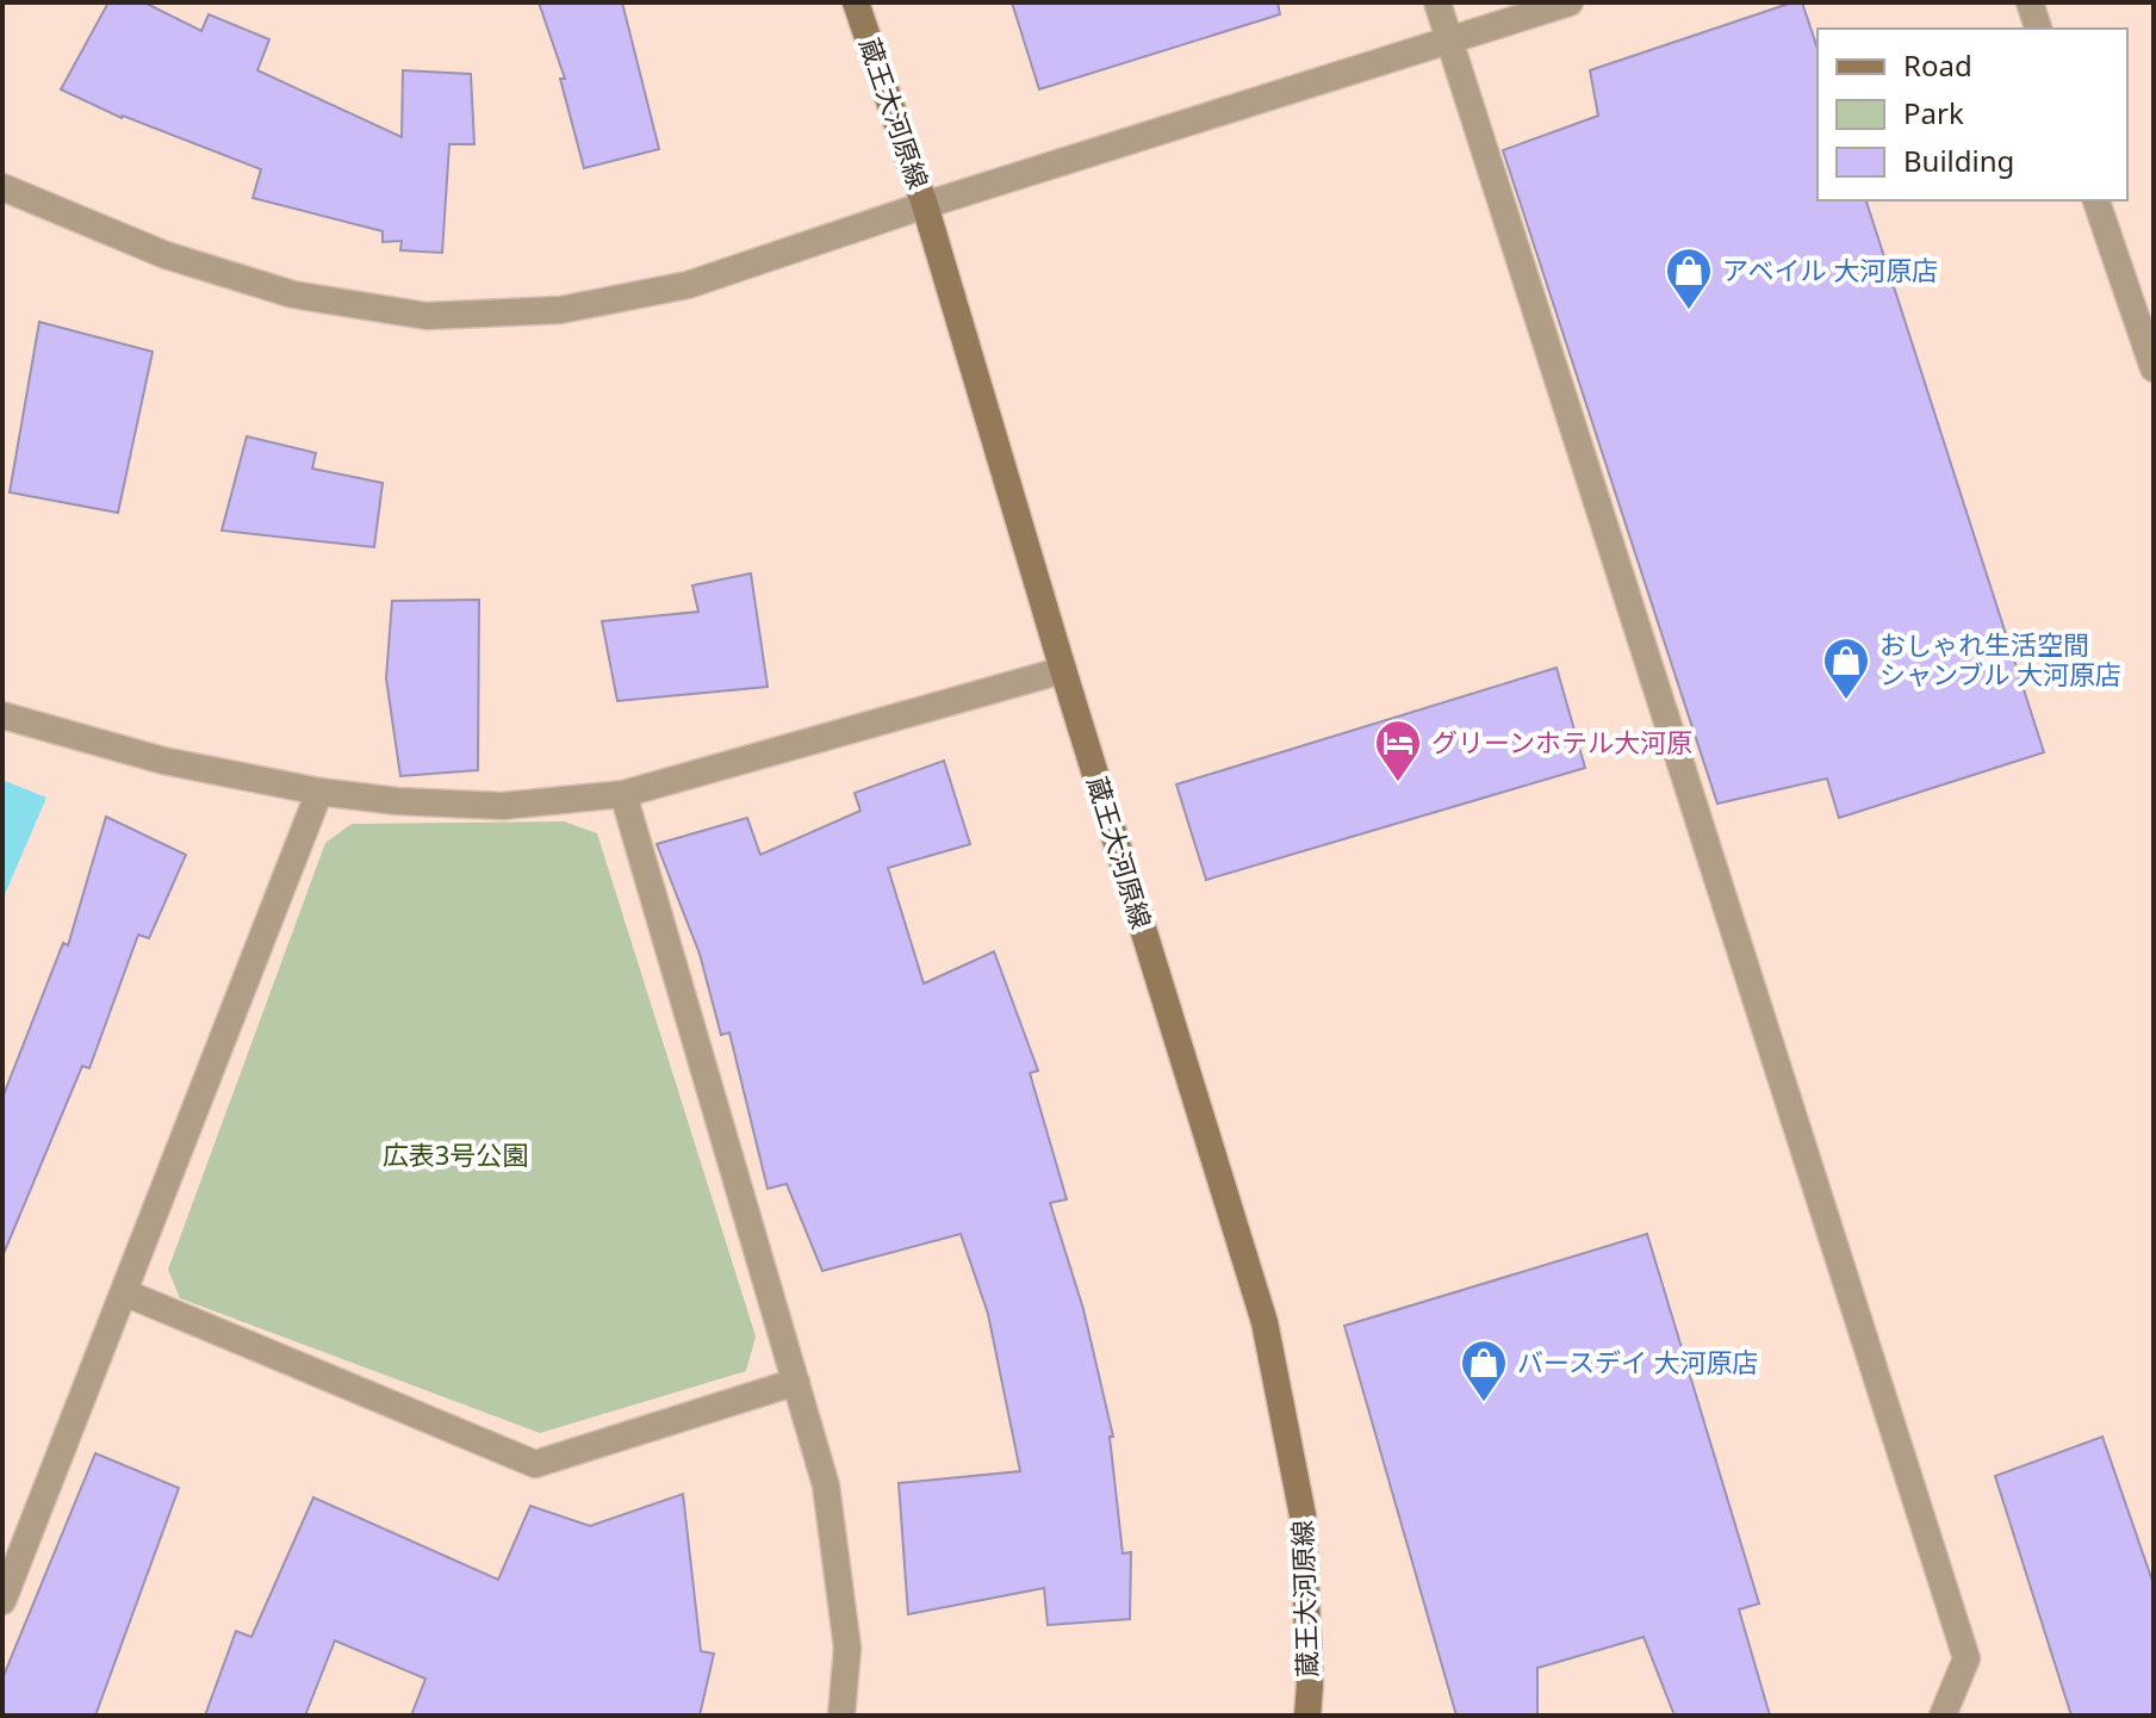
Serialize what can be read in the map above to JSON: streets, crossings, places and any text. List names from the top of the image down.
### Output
{
  "streets": {
    "main road": ["蔵王大河原線"]
  },
  "parks": ["広表3号公園"],
  "places": {
    "shop": ["アベイル 大河原店", "おしゃれ生活空間 シャンブル 大河原店", "バースデイ 大河原店"],
    "hotel": ["グリーンホテル大河原"]
  },
  "legend": ["Road", "Park", "Building"]
}
